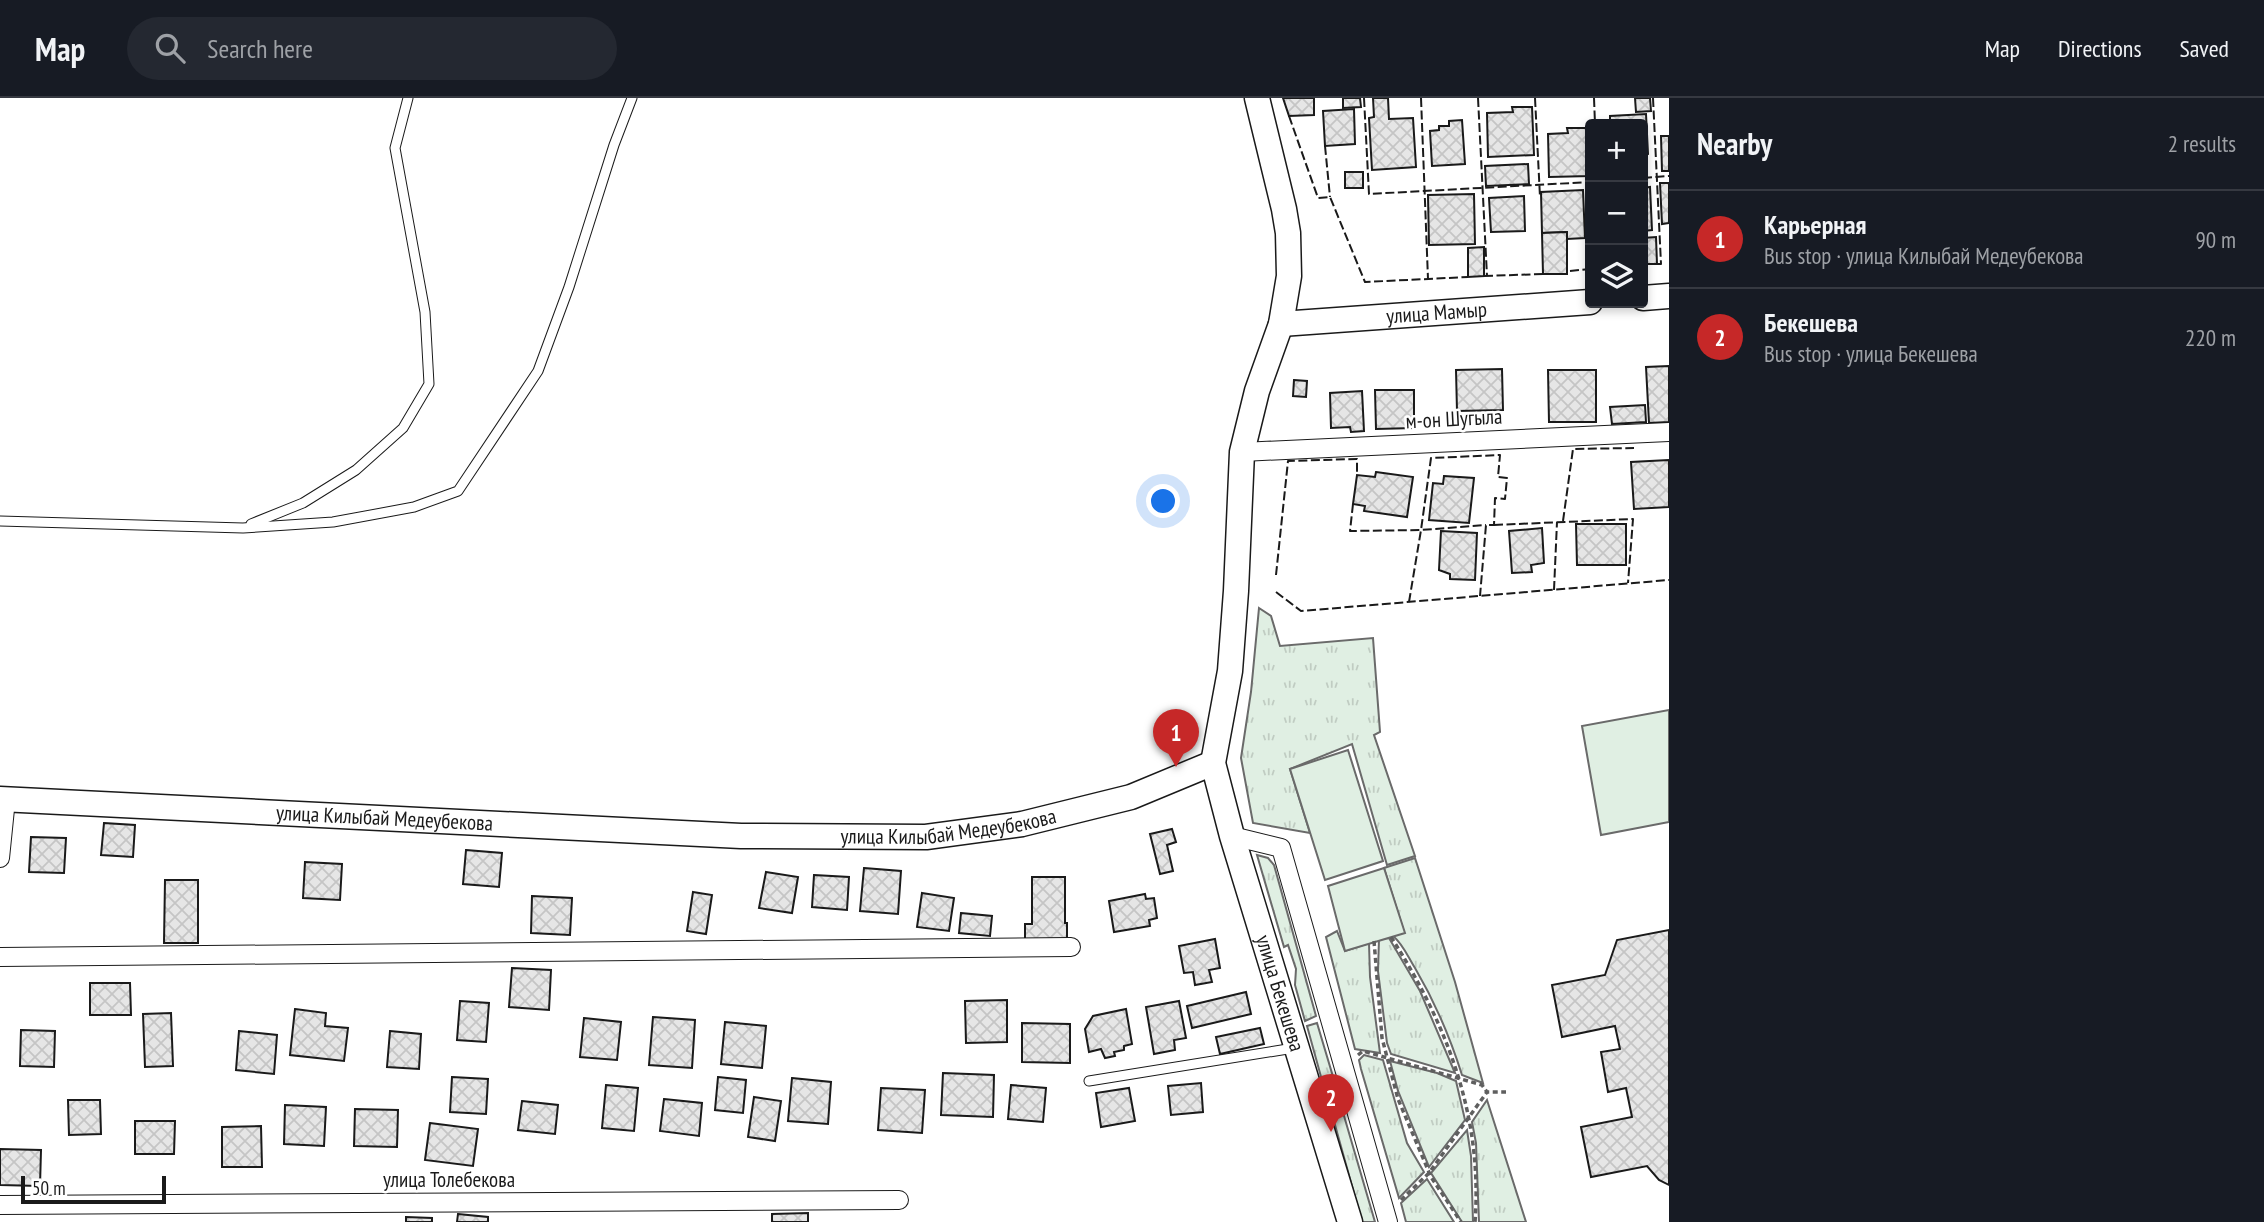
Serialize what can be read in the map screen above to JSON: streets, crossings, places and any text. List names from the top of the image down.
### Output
{
  "streets": {
    "main road": ["улица Мамыр", "улица Килыбай Медеубекова", "улица Бекешева"],
    "street": ["м-он Шугыла", "улица Толебекова"]
  },
  "crossings": [
    ["улица Килыбай Медеубекова", "улица Бекешева"]
  ],
  "scale_bar": "50 m",
  "page": {
    "header": "Map",
    "search": "Search here",
    "nav": ["Map", "Directions", "Saved"],
    "heading": ["Nearby", "2 results"],
    "map_buttons": ["+", "−"],
    "list": [
      {
        "mark": "1",
        "name": "Карьерная",
        "note": "Bus stop · улица Килыбай Медеубекова",
        "value": "90 m"
      },
      {
        "mark": "2",
        "name": "Бекешева",
        "note": "Bus stop · улица Бекешева",
        "value": "220 m"
      }
    ],
    "pins": ["1", "2"],
    "scale": "50 m"
  }
}
